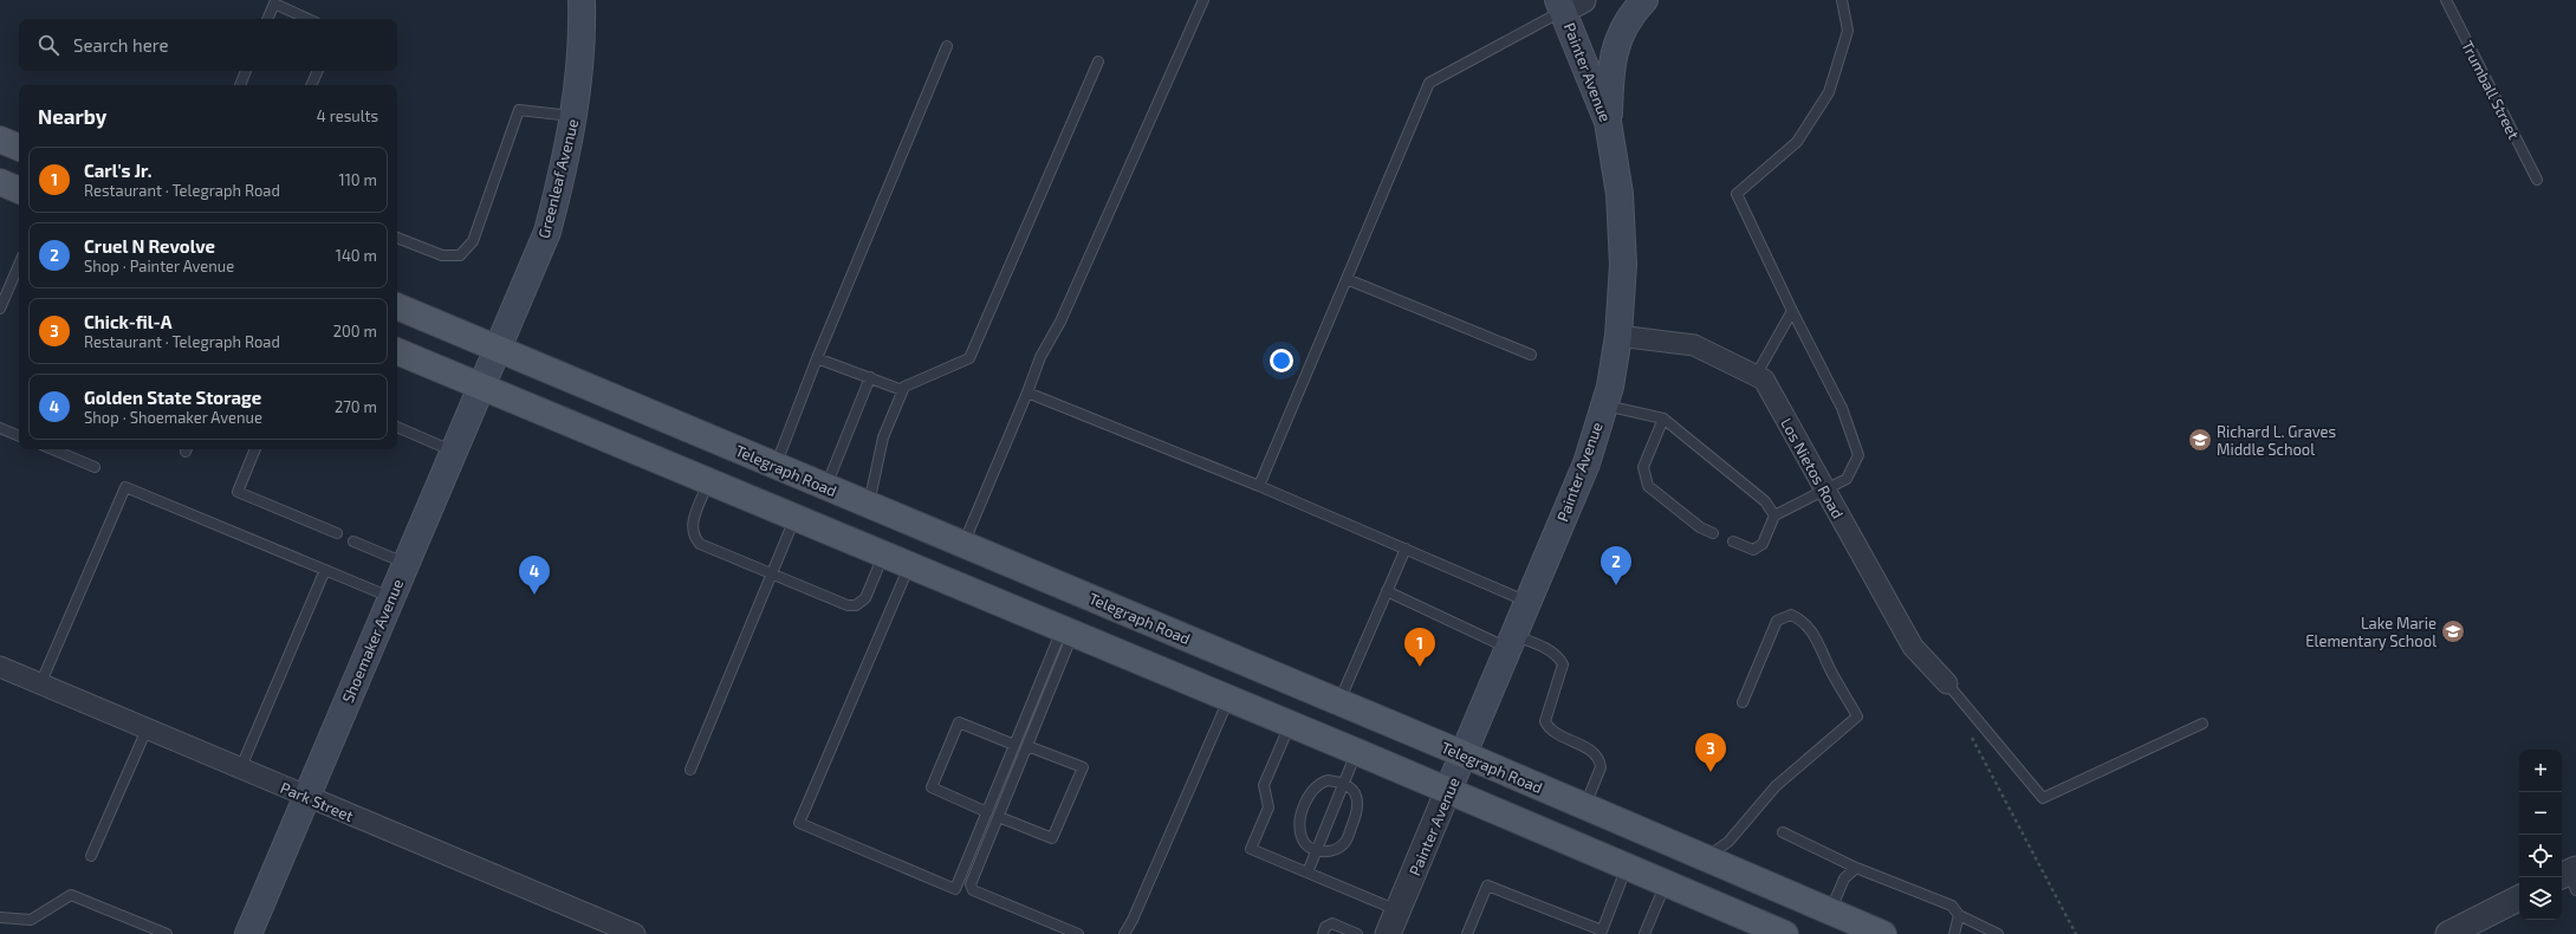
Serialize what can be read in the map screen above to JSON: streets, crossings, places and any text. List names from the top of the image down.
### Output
{
  "streets": {
    "main road": [
      "Painter Avenue",
      "Greenleaf Avenue",
      "Telegraph Road",
      "Shoemaker Avenue"
    ],
    "street": ["Los Nietos Road", "Park Street"],
    "lane": ["Trumball Street"]
  },
  "crossings": [
    ["Painter Avenue", "Los Nietos Road"],
    ["Painter Avenue", "Telegraph Road"],
    ["Greenleaf Avenue", "Telegraph Road"],
    ["Greenleaf Avenue", "Shoemaker Avenue"],
    ["Telegraph Road", "Shoemaker Avenue"],
    ["Shoemaker Avenue", "Park Street"]
  ],
  "places": {
    "school or university": ["Richard L. Graves Middle School", "Lake Marie Elementary School"]
  },
  "page": {
    "search": "Search here",
    "heading": ["Nearby", "4 results"],
    "list": [
      {
        "mark": "1",
        "name": "Carl's Jr.",
        "note": "Restaurant · Telegraph Road",
        "value": "110 m"
      },
      {
        "mark": "2",
        "name": "Cruel N Revolve",
        "note": "Shop · Painter Avenue",
        "value": "140 m"
      },
      {
        "mark": "3",
        "name": "Chick-fil-A",
        "note": "Restaurant · Telegraph Road",
        "value": "200 m"
      },
      {
        "mark": "4",
        "name": "Golden State Storage",
        "note": "Shop · Shoemaker Avenue",
        "value": "270 m"
      }
    ],
    "pins": [
      "2",
      "4",
      "1",
      "3"
    ],
    "map_buttons": ["+", "−"]
  }
}
